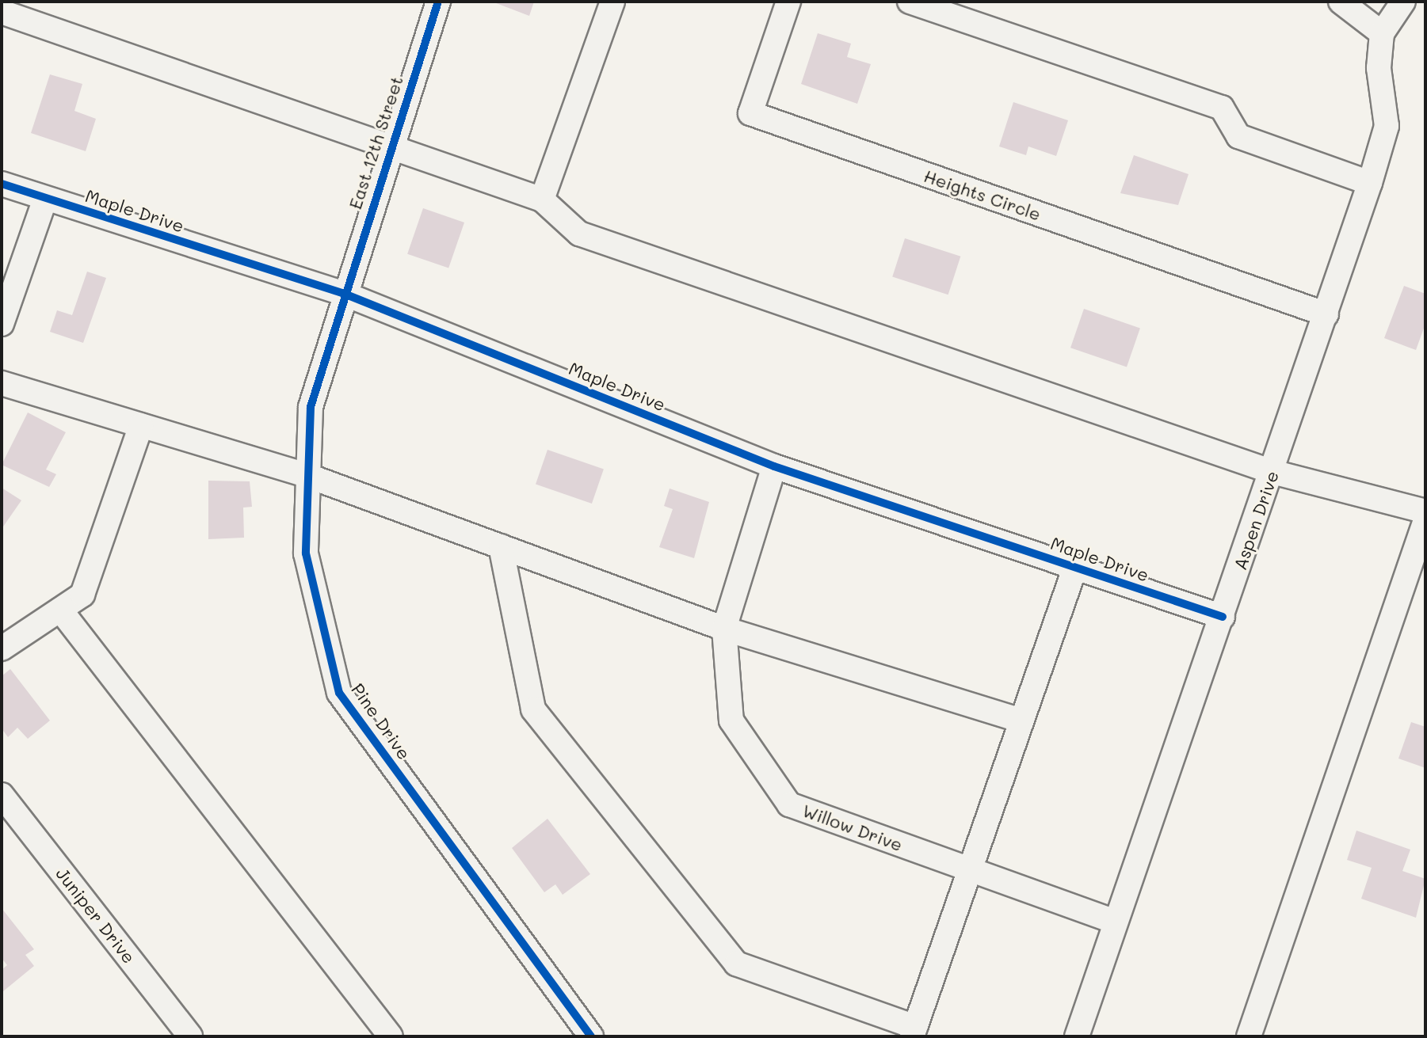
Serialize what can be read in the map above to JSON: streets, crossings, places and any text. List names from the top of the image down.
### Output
{
  "streets": {
    "street": [
      "East 12th Street",
      "Heights Circle",
      "Maple Drive",
      "Aspen Drive",
      "Pine Drive",
      "Willow Drive",
      "Juniper Drive"
    ]
  },
  "crossings": [
    ["East 12th Street", "Maple Drive"],
    ["East 12th Street", "Pine Drive"],
    ["Heights Circle", "Aspen Drive"],
    ["Maple Drive", "Aspen Drive"],
    ["Maple Drive", "Pine Drive"],
    ["Maple Drive", "Willow Drive"],
    ["Aspen Drive", "Willow Drive"]
  ]
}
